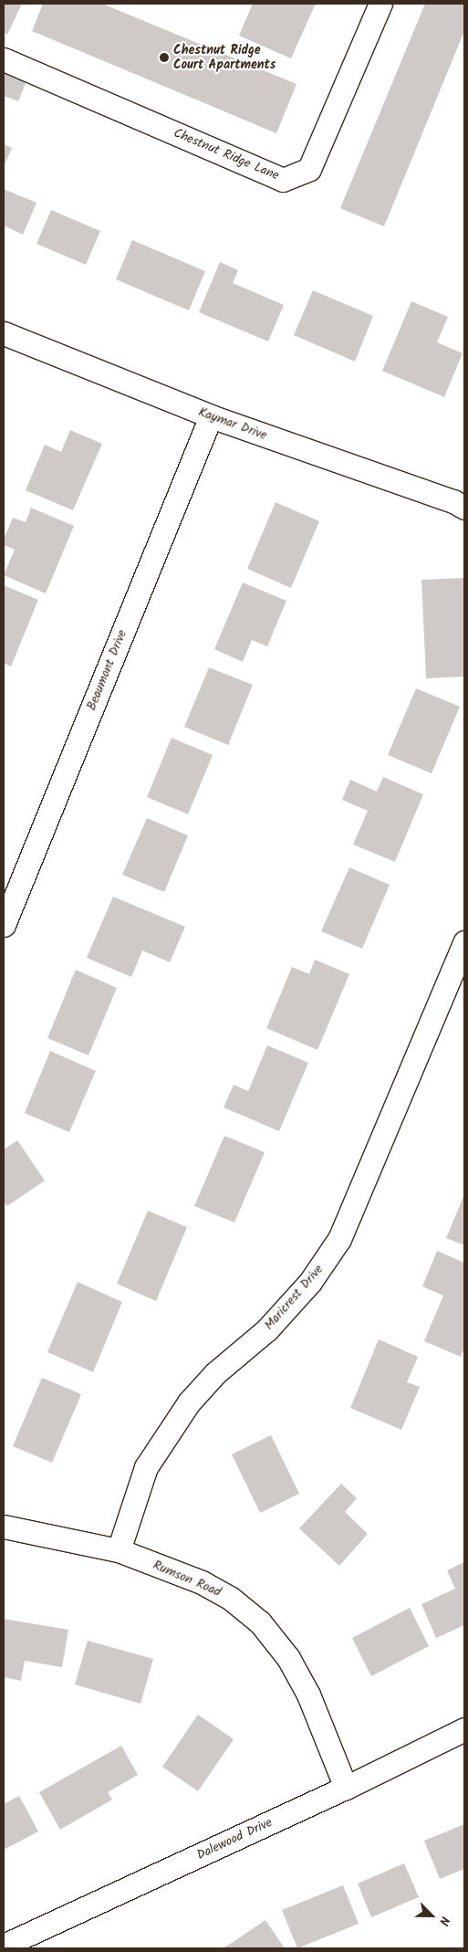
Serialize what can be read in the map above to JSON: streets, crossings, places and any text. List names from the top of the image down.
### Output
{
  "streets": {
    "street": [
      "Chestnut Ridge Lane",
      "Kaymar Drive",
      "Beaumont Drive",
      "Maricrest Drive",
      "Rumson Road",
      "Dalewood Drive"
    ]
  },
  "crossings": [
    ["Kaymar Drive", "Beaumont Drive"],
    ["Maricrest Drive", "Rumson Road"],
    ["Rumson Road", "Dalewood Drive"]
  ],
  "places": ["Chestnut Ridge Court Apartments"],
  "north": "bottom right"
}
